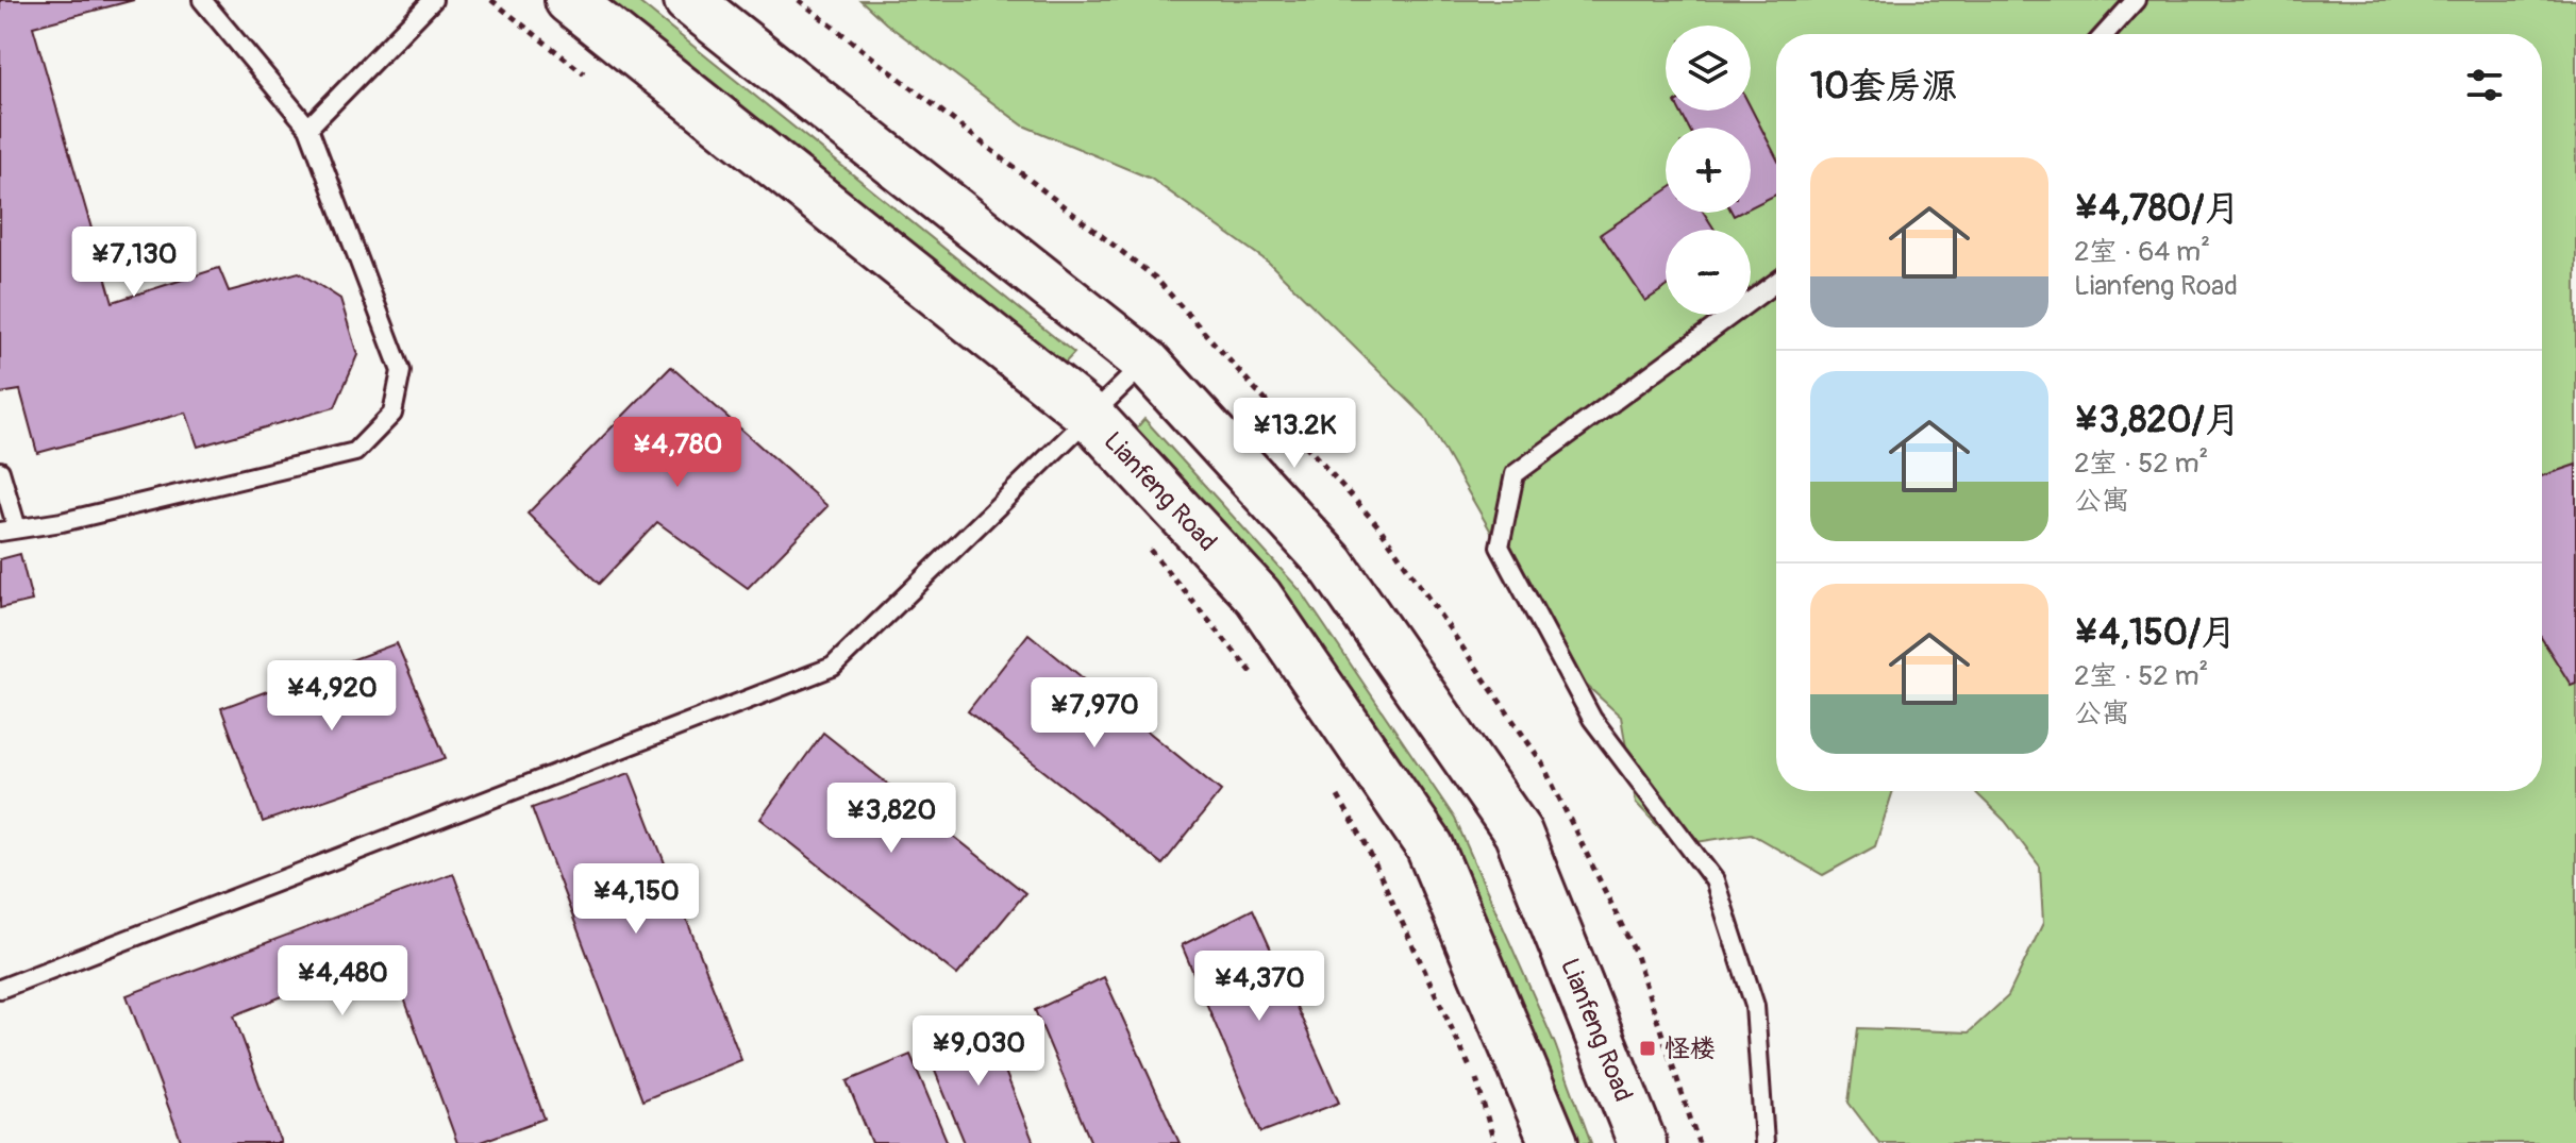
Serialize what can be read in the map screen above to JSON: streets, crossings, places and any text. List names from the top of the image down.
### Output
{
  "streets": {
    "main road": ["Lianfeng Road"]
  },
  "places": {
    "transit": ["怪楼"]
  },
  "page": {
    "map_buttons": ["+", "−"],
    "heading": "10套房源",
    "list": [
      {
        "name": "¥4,780/月",
        "note": "2室 · 64 m² · Lianfeng Road"
      },
      {
        "name": "¥3,820/月",
        "note": "2室 · 52 m² · 公寓"
      },
      {
        "name": "¥4,150/月",
        "note": "2室 · 52 m² · 公寓"
      }
    ],
    "price": [
      "¥7,130",
      "¥13.2K",
      "¥4,780",
      "¥4,920",
      "¥7,970",
      "¥3,820",
      "¥4,150",
      "¥4,480",
      "¥4,370",
      "¥9,030"
    ]
  }
}
